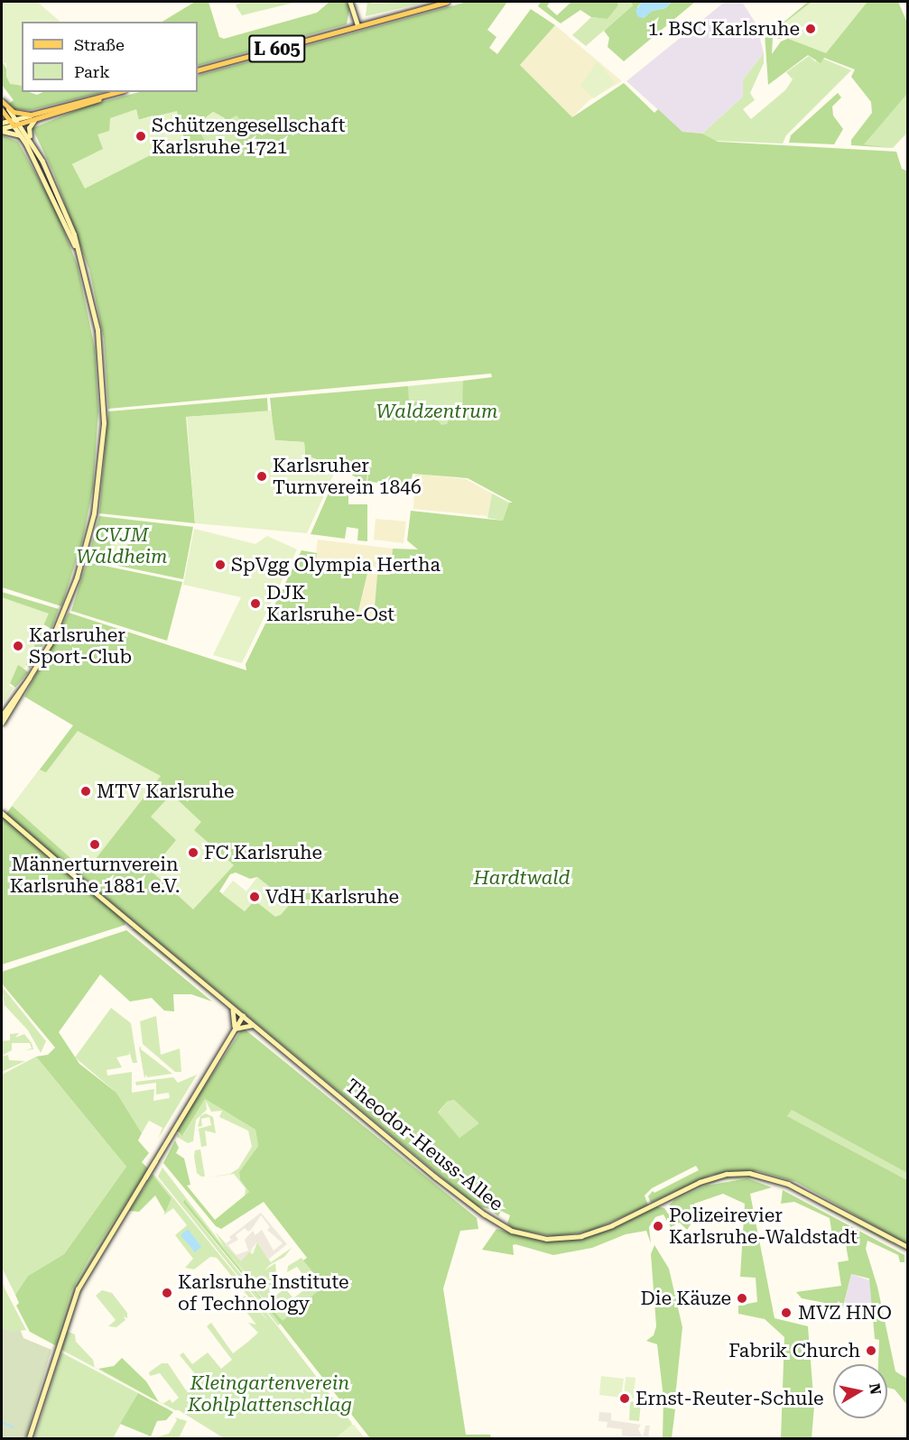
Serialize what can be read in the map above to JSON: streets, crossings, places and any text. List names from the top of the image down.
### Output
{
  "streets": {
    "main road": ["L 605", "Theodor-Heuss-Allee"]
  },
  "parks": [
    "Waldzentrum",
    "CVJM Waldheim",
    "Hardtwald",
    "Kleingartenverein Kohlplattenschlag"
  ],
  "places": [
    "1. BSC Karlsruhe",
    "Schützengesellschaft Karlsruhe 1721",
    "Karlsruher Turnverein 1846",
    "SpVgg Olympia Hertha",
    "DJK Karlsruhe-Ost",
    "Karlsruher Sport-Club",
    "MTV Karlsruhe",
    "Männerturnverein Karlsruhe 1881 e.V.",
    "FC Karlsruhe",
    "VdH Karlsruhe",
    "Polizeirevier Karlsruhe-Waldstadt",
    "Karlsruhe Institute of Technology",
    "Die Käuze",
    "MVZ HNO",
    "Fabrik Church",
    "Ernst-Reuter-Schule"
  ],
  "legend": ["Straße", "Park"],
  "north": "right"
}
